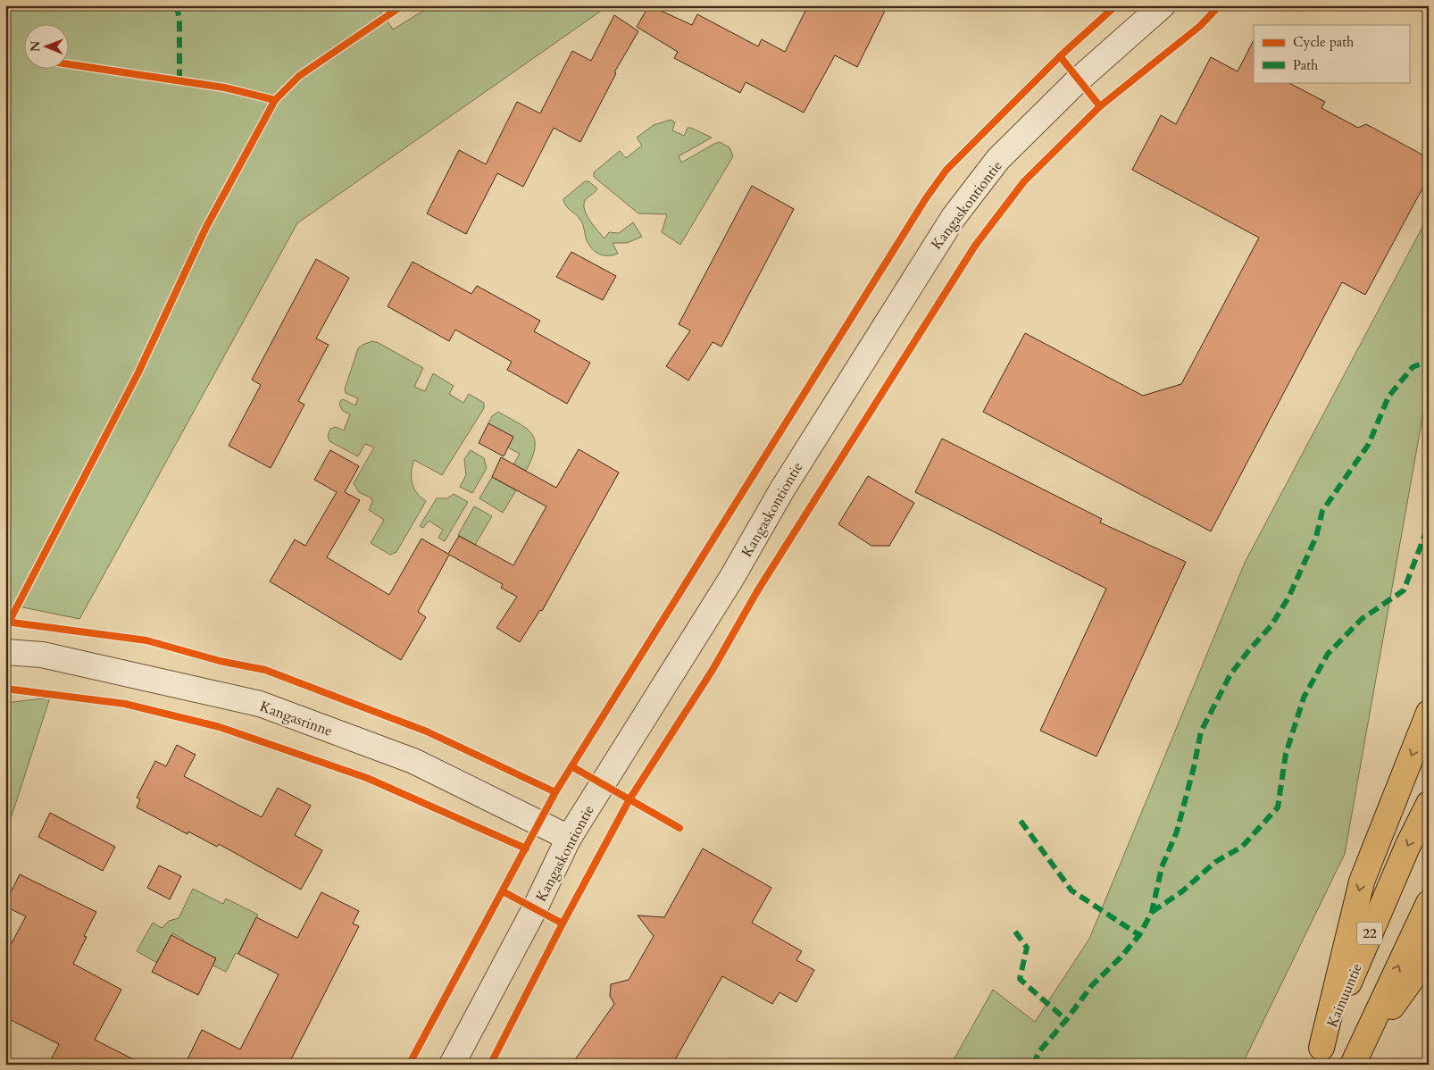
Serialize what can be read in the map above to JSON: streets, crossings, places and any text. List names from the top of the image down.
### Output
{
  "streets": {
    "highway": ["22", "Kainuuntie"],
    "street": ["Kangaskontiontie", "Kangasrinne"]
  },
  "crossings": [
    ["Kangaskontiontie", "Kangasrinne"]
  ],
  "legend": ["Cycle path", "Path"],
  "north": "left"
}
